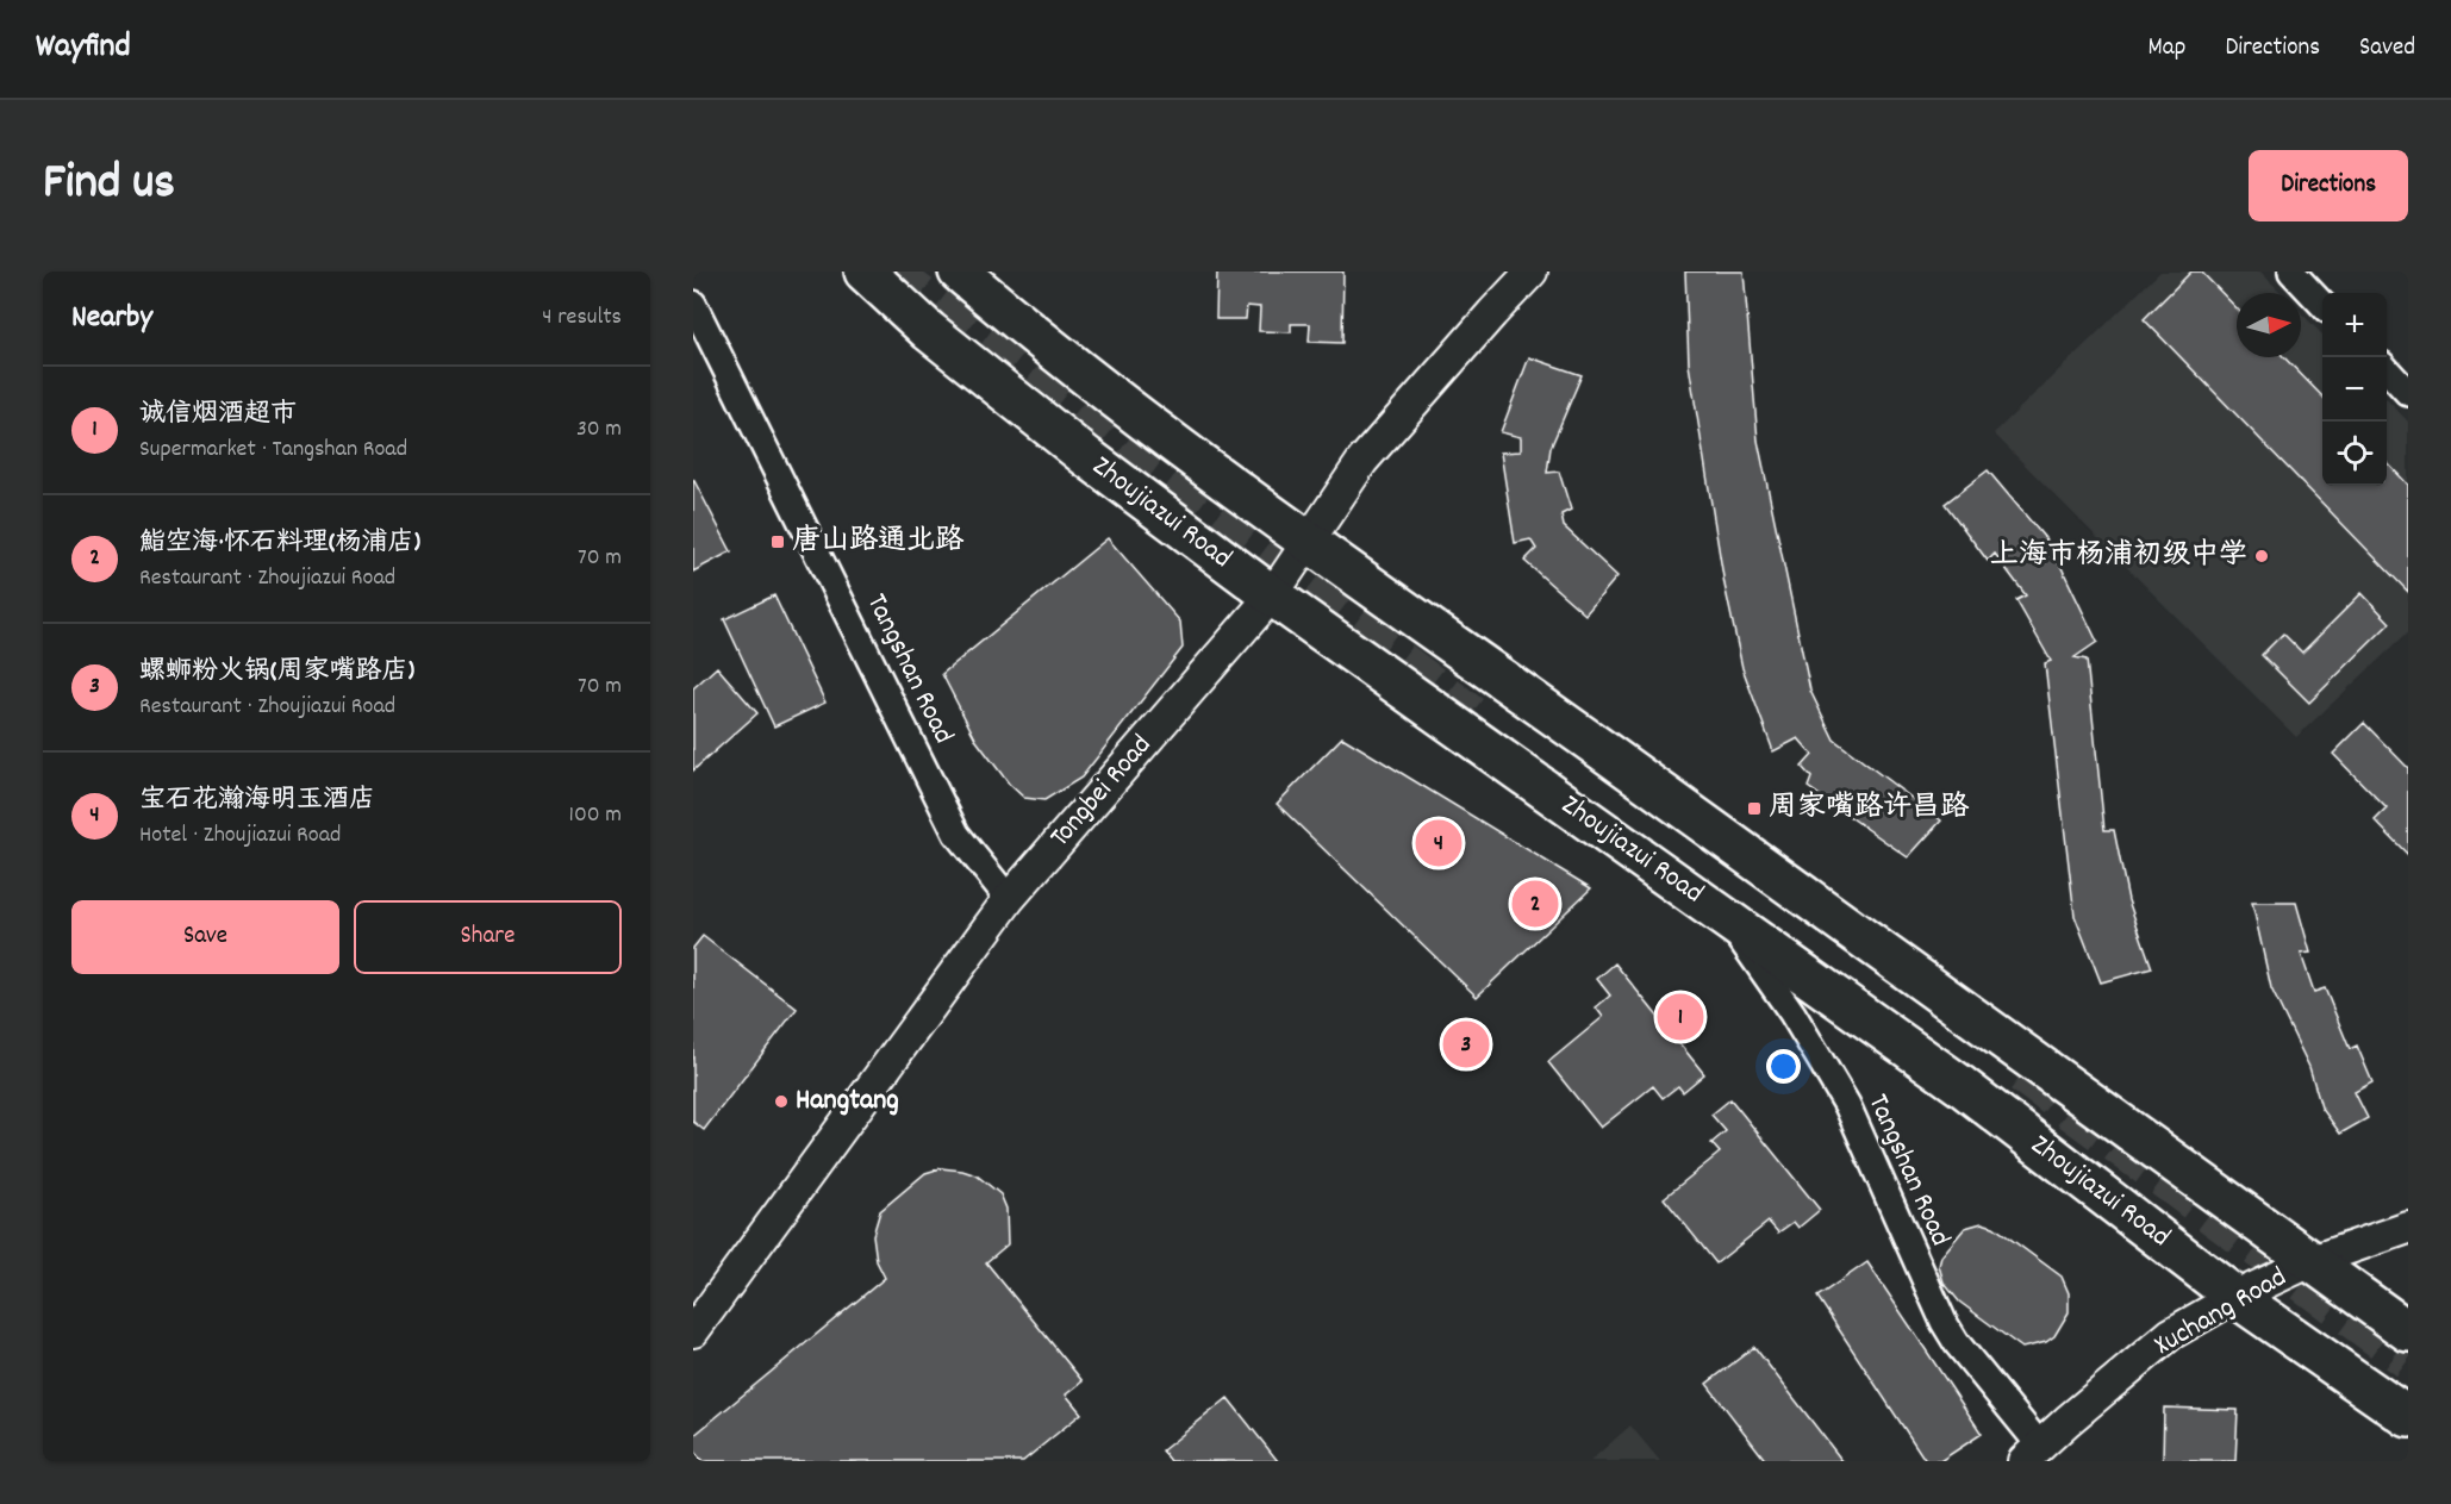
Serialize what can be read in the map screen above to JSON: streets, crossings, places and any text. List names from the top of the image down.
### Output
{
  "streets": {
    "main road": ["Zhoujiazui Road"],
    "street": ["Tangshan Road", "Tongbei Road", "Xuchang Road"]
  },
  "crossings": [
    ["Zhoujiazui Road", "Tangshan Road"],
    ["Zhoujiazui Road", "Tongbei Road"],
    ["Zhoujiazui Road", "Xuchang Road"],
    ["Tangshan Road", "Tongbei Road"],
    ["Tangshan Road", "Xuchang Road"]
  ],
  "places": {
    "transit": ["唐山路通北路", "周家嘴路许昌路"],
    "other": ["上海市杨浦初级中学", "Hangtang"]
  },
  "north": "right",
  "page": {
    "header": "Wayfind",
    "nav": ["Map", "Directions", "Saved"],
    "title": "Find us",
    "buttons": [
      "Directions",
      ["Save", "Share"]
    ],
    "heading": ["Nearby", "4 results"],
    "map_buttons": ["+", "−"],
    "list": [
      {
        "mark": "1",
        "name": "诚信烟酒超市",
        "note": "Supermarket · Tangshan Road",
        "value": "30 m"
      },
      {
        "mark": "2",
        "name": "鮨空海·怀石料理(杨浦店)",
        "note": "Restaurant · Zhoujiazui Road",
        "value": "70 m"
      },
      {
        "mark": "3",
        "name": "螺蛳粉火锅(周家嘴路店)",
        "note": "Restaurant · Zhoujiazui Road",
        "value": "70 m"
      },
      {
        "mark": "4",
        "name": "宝石花瀚海明玉酒店",
        "note": "Hotel · Zhoujiazui Road",
        "value": "100 m"
      }
    ],
    "pins": [
      "4",
      "2",
      "1",
      "3"
    ]
  }
}
